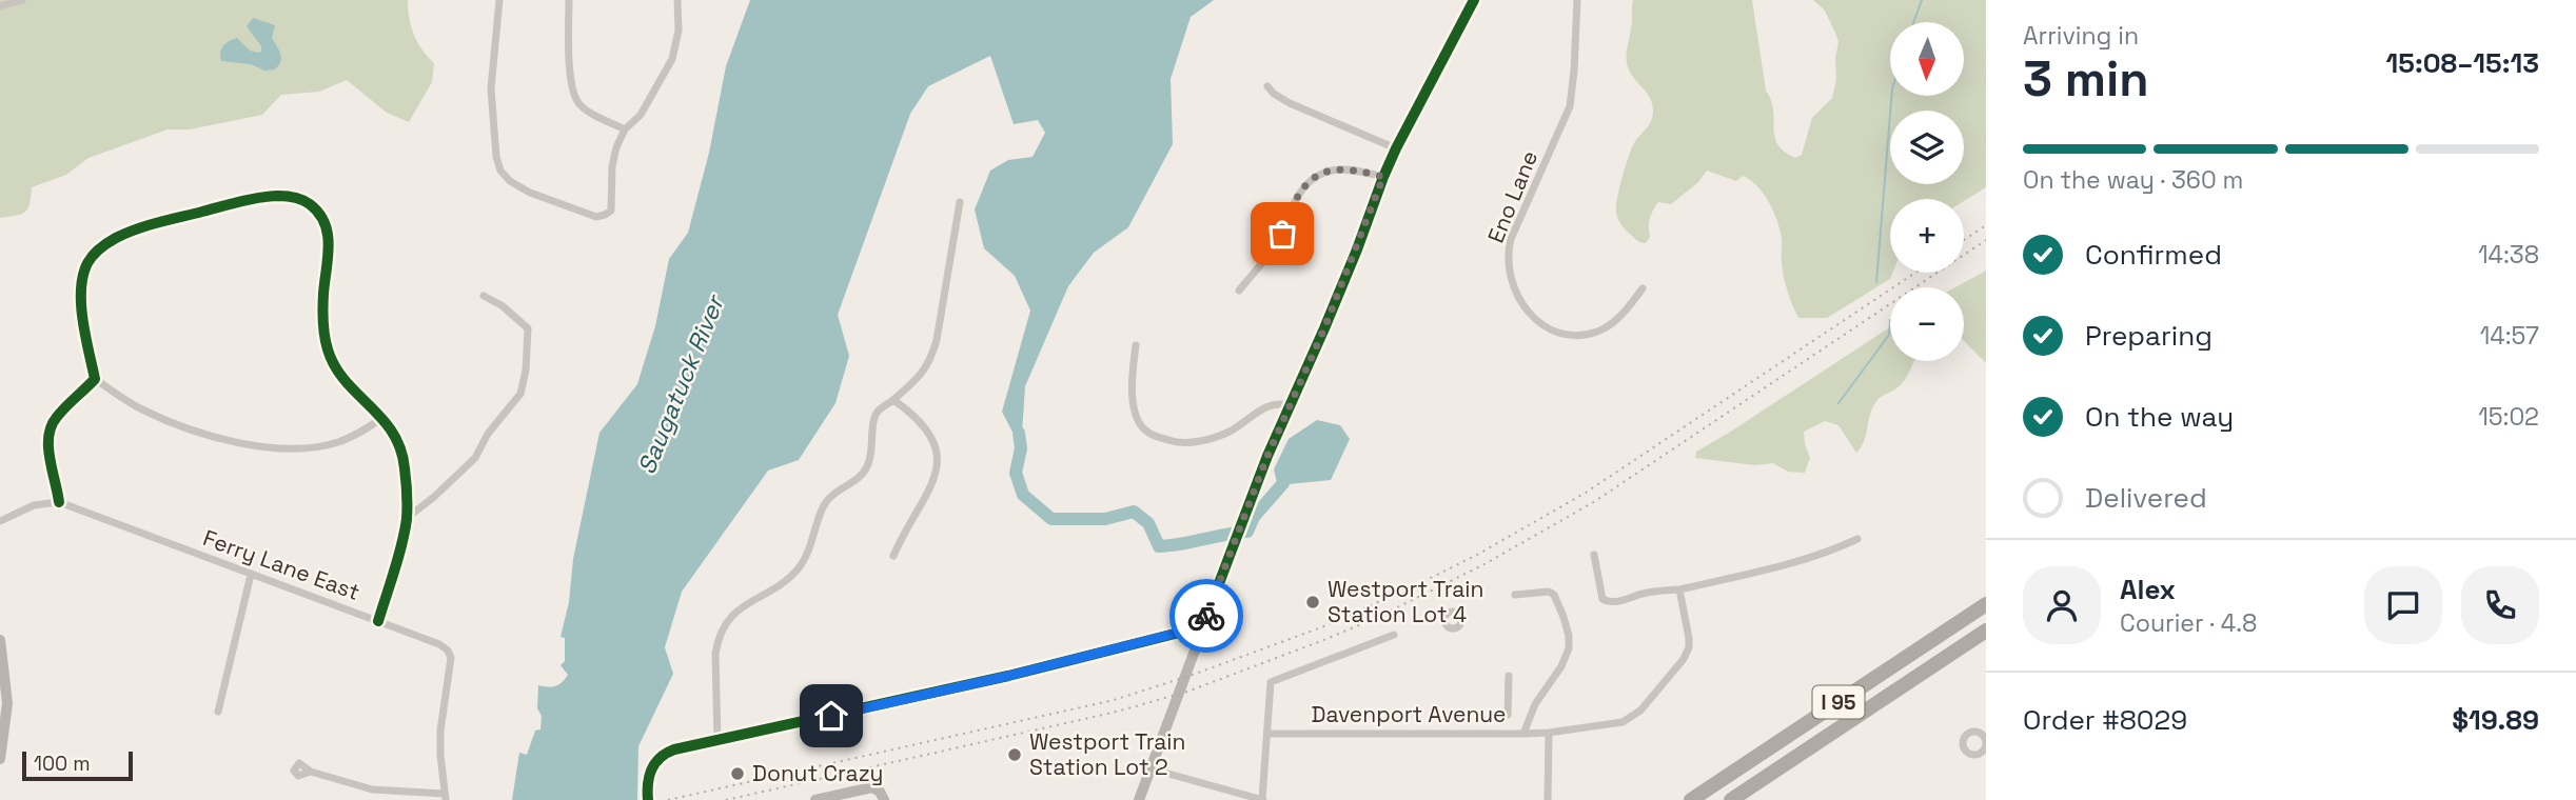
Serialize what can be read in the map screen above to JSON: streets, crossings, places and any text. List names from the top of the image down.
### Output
{
  "streets": {
    "highway": ["I 95"],
    "street": ["Eno Lane", "Ferry Lane East", "Davenport Avenue"]
  },
  "water": ["Saugatuck River"],
  "places": ["Westport Train Station Lot 4", "Westport Train Station Lot 2", "Donut Crazy"],
  "scale_bar": "100 m",
  "north": "bottom",
  "page": {
    "heading": ["3 min", "Arriving in", "15:08–15:13"],
    "panel": [
      "Alex",
      "Courier · 4.8",
      "Order #8029",
      "$19.89"
    ],
    "map_buttons": ["+", "−"],
    "bar": "On the way · 360 m",
    "list": [
      ["Confirmed", "14:38"],
      ["Preparing", "14:57"],
      ["On the way", "15:02"],
      "Delivered"
    ],
    "scale": "100 m"
  }
}
